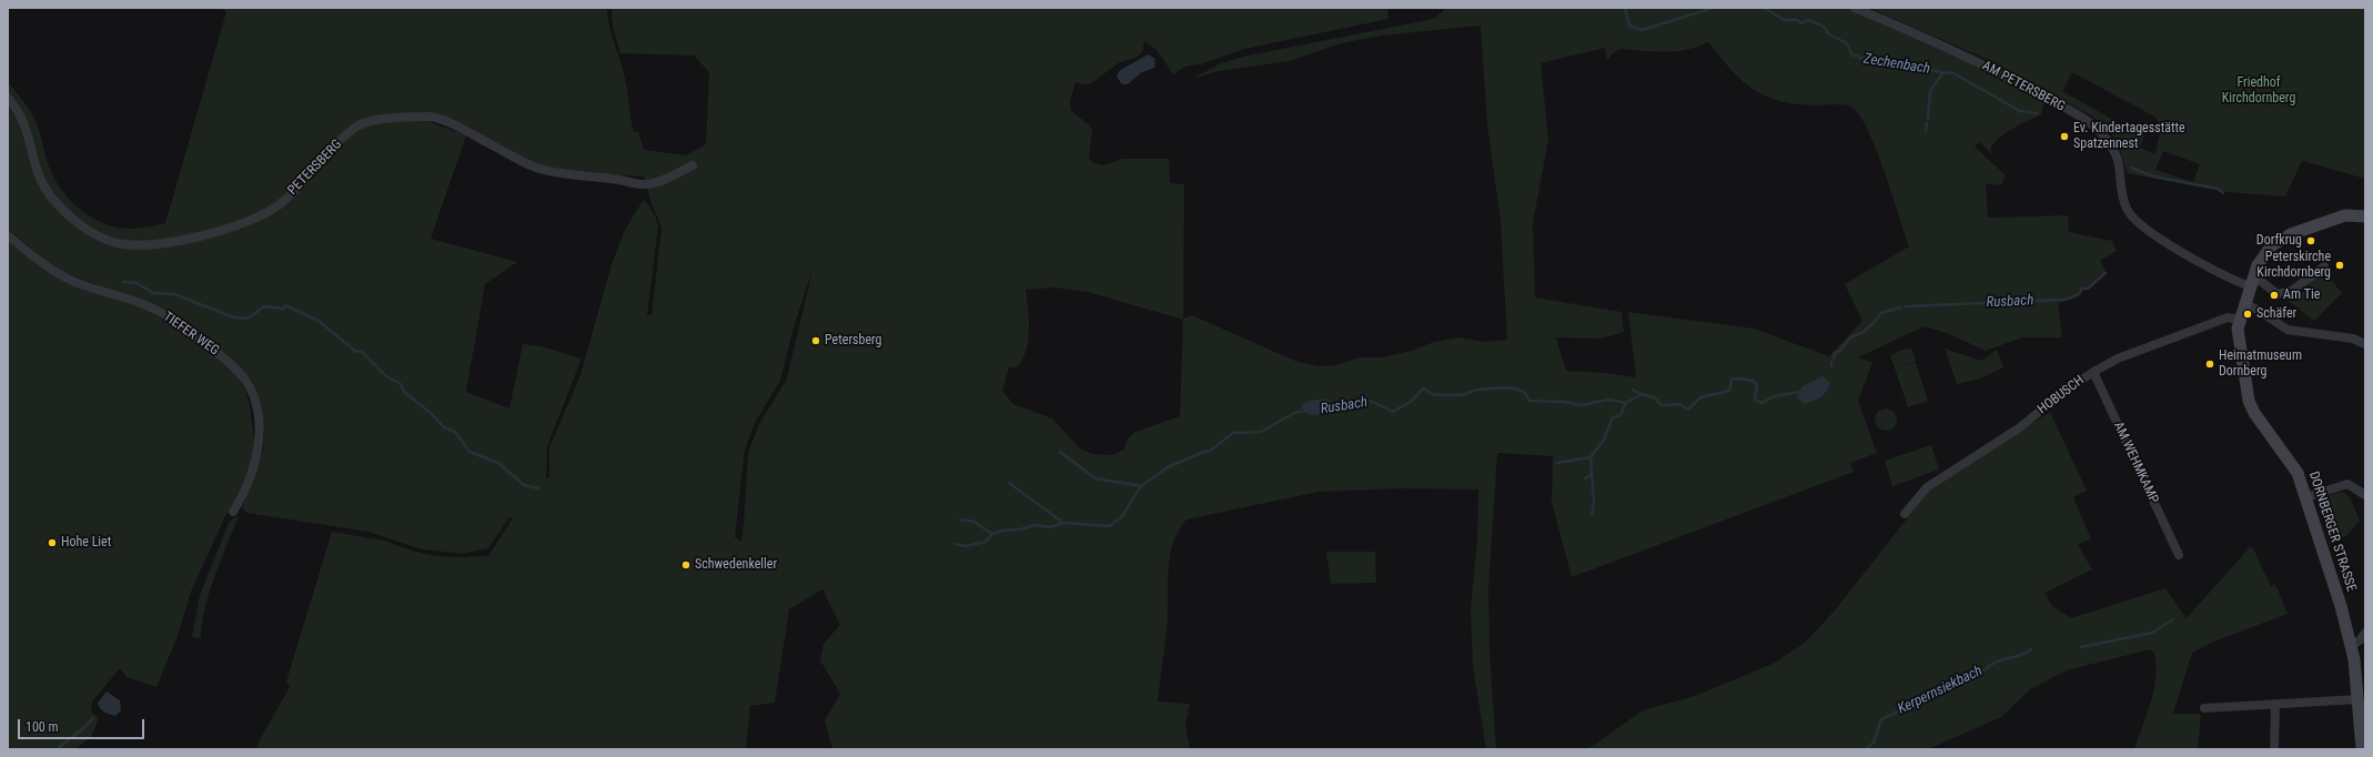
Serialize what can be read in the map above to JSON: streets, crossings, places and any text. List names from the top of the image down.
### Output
{
  "streets": {
    "street": [
      "AM PETERSBERG",
      "PETERSBERG",
      "TIEFER WEG",
      "HOBUSCH",
      "AM WEHMKAMP",
      "DORNBERGER STRASSE"
    ]
  },
  "crossings": [
    ["AM PETERSBERG", "DORNBERGER STRASSE"],
    ["HOBUSCH", "AM WEHMKAMP"],
    ["HOBUSCH", "DORNBERGER STRASSE"]
  ],
  "water": ["Zechenbach", "Rusbach", "Kerpernsiekbach"],
  "parks": ["Friedhof Kirchdornberg"],
  "places": [
    "Ev. Kindertagesstätte Spatzennest",
    "Dorfkrug",
    "Peterskirche Kirchdornberg",
    "Am Tie",
    "Schäfer",
    "Petersberg",
    "Heimatmuseum Dornberg",
    "Hohe Liet",
    "Schwedenkeller"
  ],
  "scale_bar": "100 m"
}
